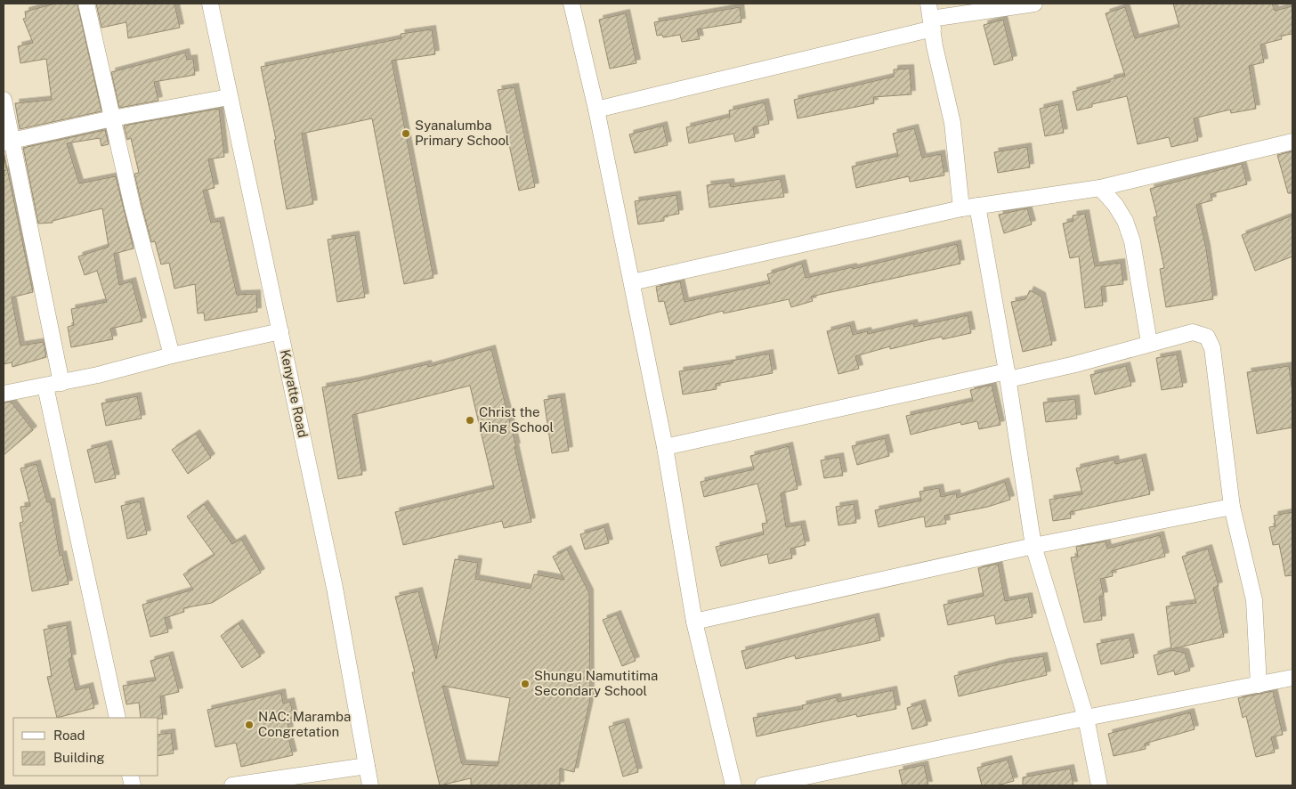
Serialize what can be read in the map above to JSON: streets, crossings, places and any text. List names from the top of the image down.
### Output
{
  "streets": {
    "street": ["Kenyatte Road"]
  },
  "places": [
    "Syanalumba Primary School",
    "Christ the King School",
    "Shungu Namutitima Secondary School",
    "NAC: Maramba Congretation"
  ],
  "legend": ["Road", "Building"]
}
